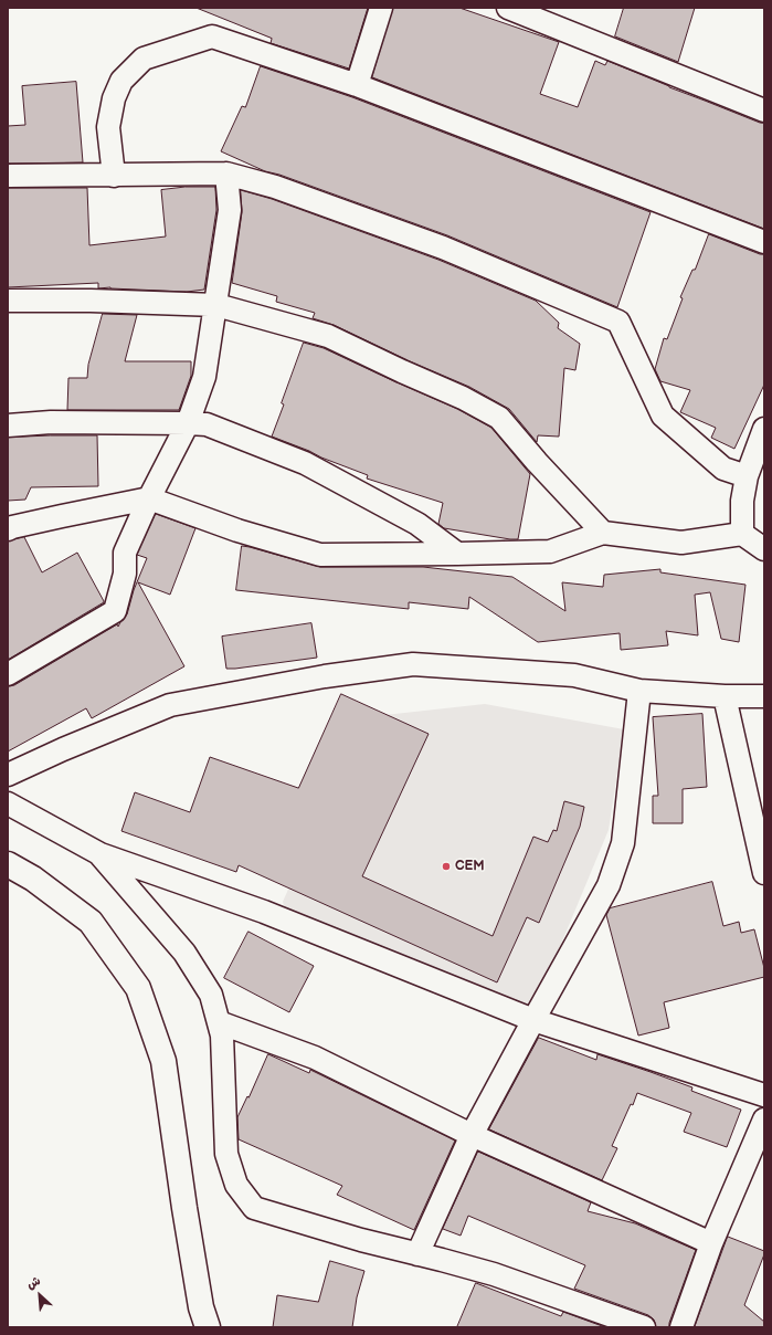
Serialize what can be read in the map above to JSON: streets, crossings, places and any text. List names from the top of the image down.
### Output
{
  "places": ["CEM"],
  "north": "top left"
}
